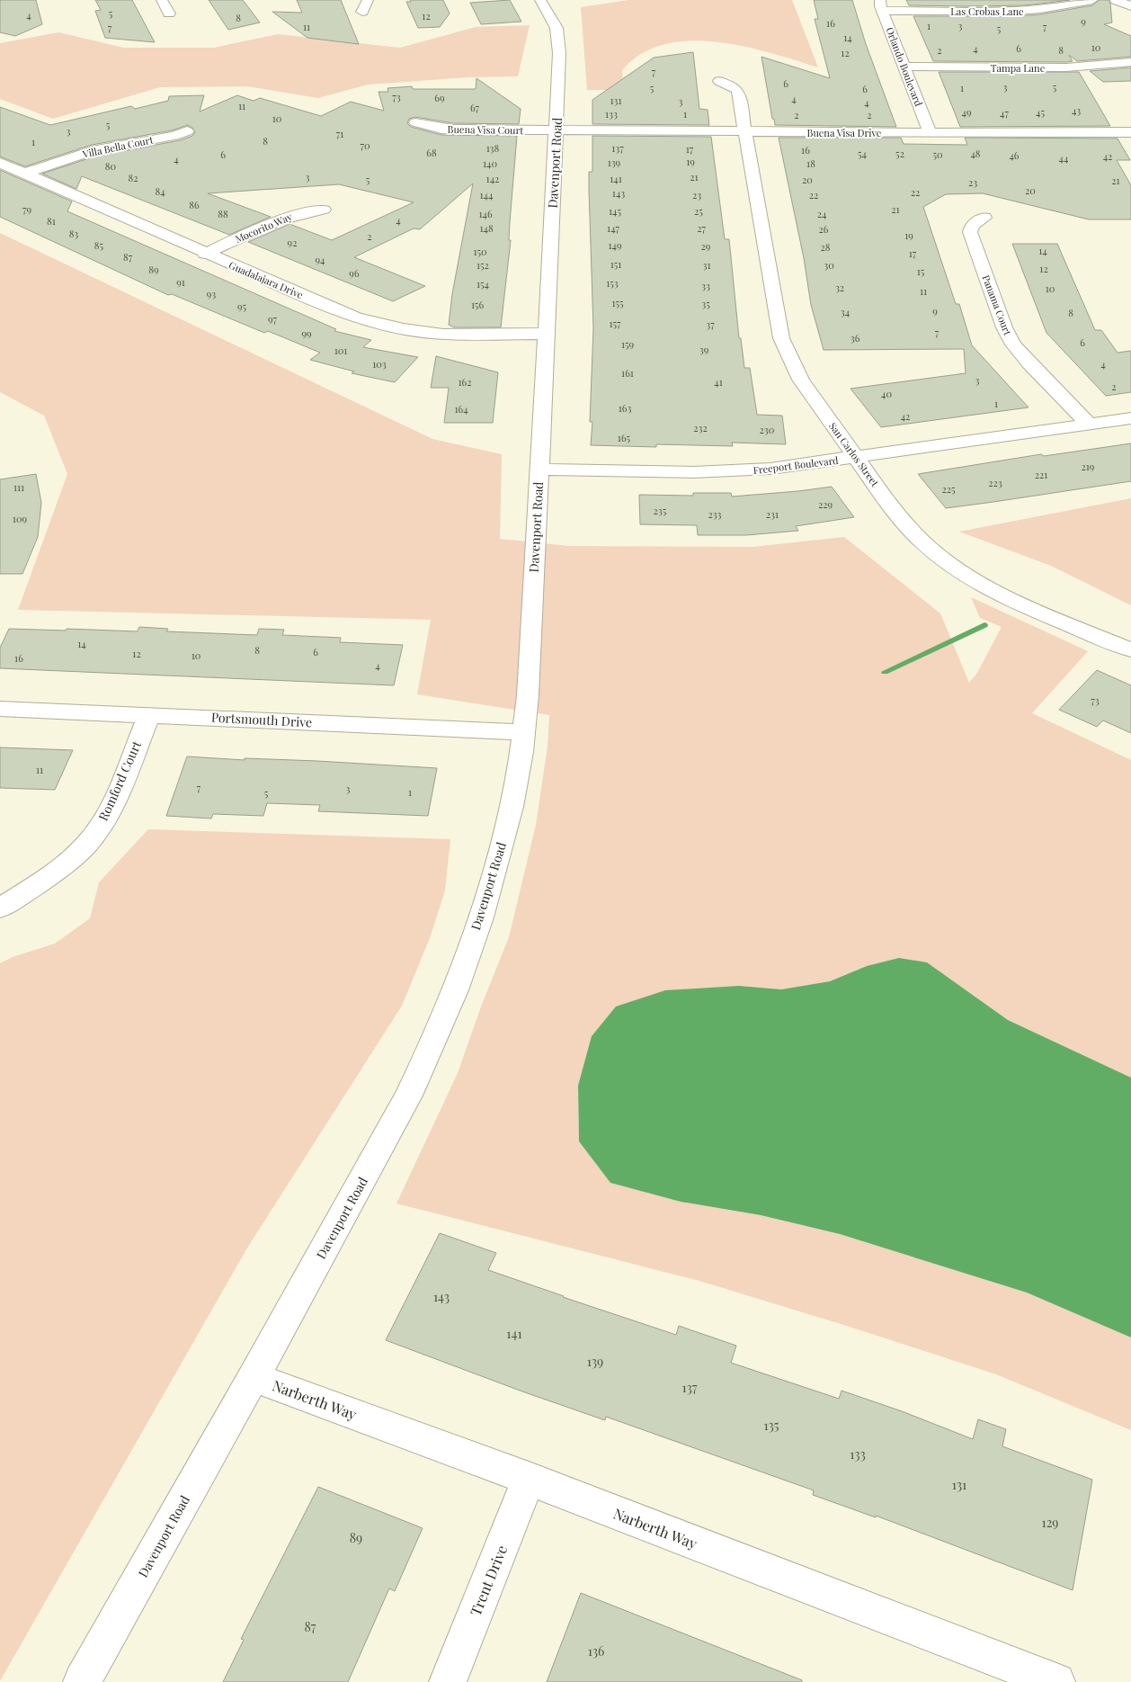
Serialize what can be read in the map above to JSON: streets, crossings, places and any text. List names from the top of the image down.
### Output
{
  "streets": {
    "street": [
      "Las Crobas Lane",
      "Orlando Boulevard",
      "Tampa Lane",
      "Buena Visa Court",
      "Buena Visa Drive",
      "Villa Bella Court",
      "Davenport Road",
      "Mocorito Way",
      "Guadalajara Drive",
      "Panama Court",
      "San Carlos Street",
      "Freeport Boulevard",
      "Portsmouth Drive",
      "Romford Court",
      "Narberth Way",
      "Trent Drive"
    ]
  },
  "crossings": [
    ["Las Crobas Lane", "Orlando Boulevard"],
    ["Orlando Boulevard", "Tampa Lane"],
    ["Orlando Boulevard", "Buena Visa Drive"],
    ["Buena Visa Court", "Buena Visa Drive"],
    ["Buena Visa Court", "Davenport Road"],
    ["Buena Visa Drive", "Davenport Road"],
    ["Buena Visa Drive", "San Carlos Street"],
    ["Villa Bella Court", "Guadalajara Drive"],
    ["Davenport Road", "Guadalajara Drive"],
    ["Davenport Road", "Freeport Boulevard"],
    ["Davenport Road", "Portsmouth Drive"],
    ["Davenport Road", "Narberth Way"],
    ["Mocorito Way", "Guadalajara Drive"],
    ["Panama Court", "Freeport Boulevard"],
    ["San Carlos Street", "Freeport Boulevard"],
    ["Portsmouth Drive", "Romford Court"],
    ["Narberth Way", "Trent Drive"]
  ],
  "house_numbers": [
    "5",
    "4",
    "12",
    "8",
    "9",
    "16",
    "1",
    "3",
    "11",
    "7",
    "7",
    "5",
    "14",
    "10",
    "4",
    "6",
    "2",
    "8",
    "12",
    "7",
    "6",
    "3",
    "5",
    "5",
    "1",
    "6",
    "73",
    "69",
    "4",
    "131",
    "3",
    "4",
    "11",
    "67",
    "43",
    "49",
    "45",
    "47",
    "133",
    "1",
    "2",
    "2",
    "10",
    "5",
    "3",
    "71",
    "8",
    "1",
    "70",
    "138",
    "137",
    "17",
    "16",
    "68",
    "54",
    "52",
    "48",
    "6",
    "50",
    "46",
    "42",
    "44",
    "4",
    "19",
    "139",
    "140",
    "18",
    "80",
    "3",
    "21",
    "82",
    "142",
    "141",
    "5",
    "20",
    "21",
    "23",
    "20",
    "84",
    "22",
    "143",
    "144",
    "23",
    "22",
    "86",
    "79",
    "21",
    "145",
    "25",
    "88",
    "146",
    "24",
    "4",
    "81",
    "148",
    "147",
    "27",
    "26",
    "83",
    "19",
    "2",
    "92",
    "85",
    "149",
    "29",
    "28",
    "14",
    "150",
    "17",
    "87",
    "94",
    "151",
    "152",
    "31",
    "30",
    "12",
    "89",
    "15",
    "96",
    "91",
    "153",
    "154",
    "33",
    "32",
    "10",
    "11",
    "93",
    "155",
    "35",
    "156",
    "95",
    "9",
    "34",
    "8",
    "97",
    "157",
    "37",
    "7",
    "99",
    "36",
    "6",
    "159",
    "39",
    "101",
    "103",
    "4",
    "161",
    "3",
    "162",
    "41",
    "2",
    "40",
    "1",
    "163",
    "164",
    "42",
    "232",
    "230",
    "165",
    "219",
    "221",
    "223",
    "111",
    "225",
    "229",
    "235",
    "233",
    "231",
    "109",
    "14",
    "8",
    "6",
    "12",
    "10",
    "16",
    "4",
    "73",
    "11",
    "7",
    "3",
    "1",
    "5",
    "143",
    "141",
    "139",
    "137",
    "135",
    "133",
    "131",
    "129",
    "89",
    "87",
    "136"
  ]
}
